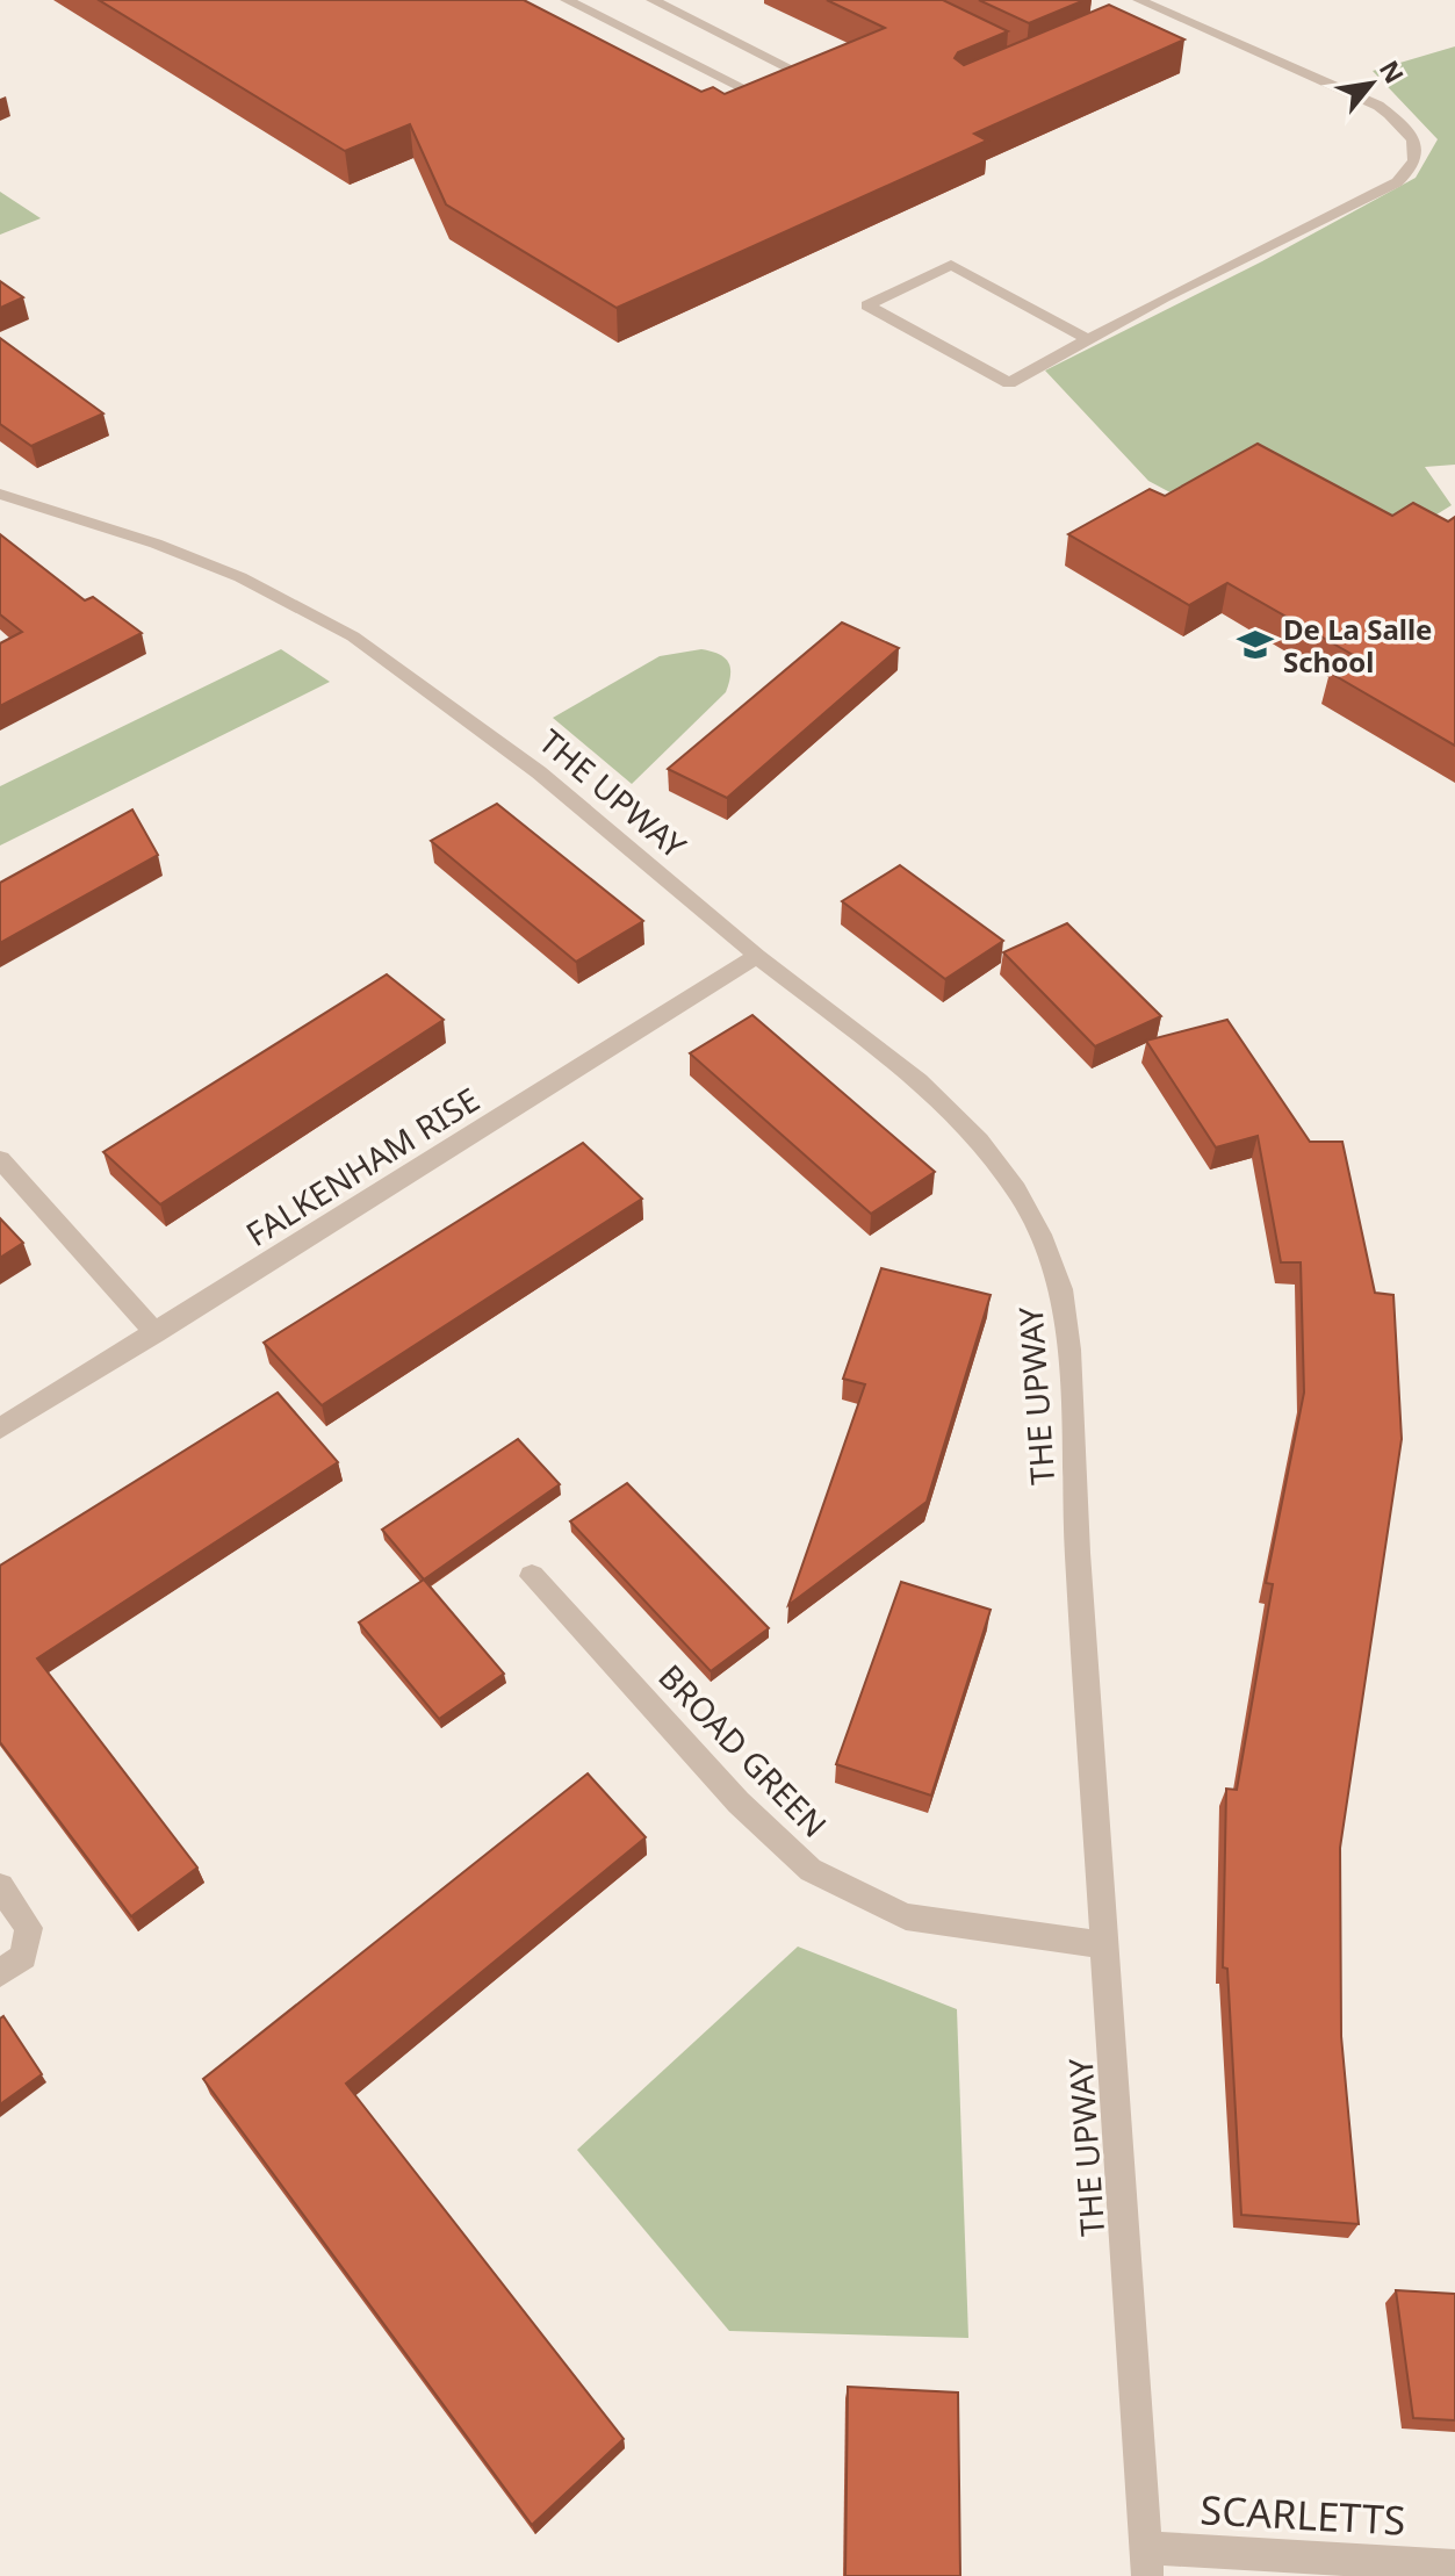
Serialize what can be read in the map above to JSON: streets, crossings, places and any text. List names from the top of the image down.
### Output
{
  "streets": {
    "street": [
      "THE UPWAY",
      "FALKENHAM RISE",
      "BROAD GREEN",
      "SCARLETTS"
    ]
  },
  "crossings": [
    ["THE UPWAY", "FALKENHAM RISE"],
    ["THE UPWAY", "BROAD GREEN"],
    ["THE UPWAY", "SCARLETTS"]
  ],
  "places": {
    "school or university": ["De La Salle School"]
  },
  "north": "top right"
}
